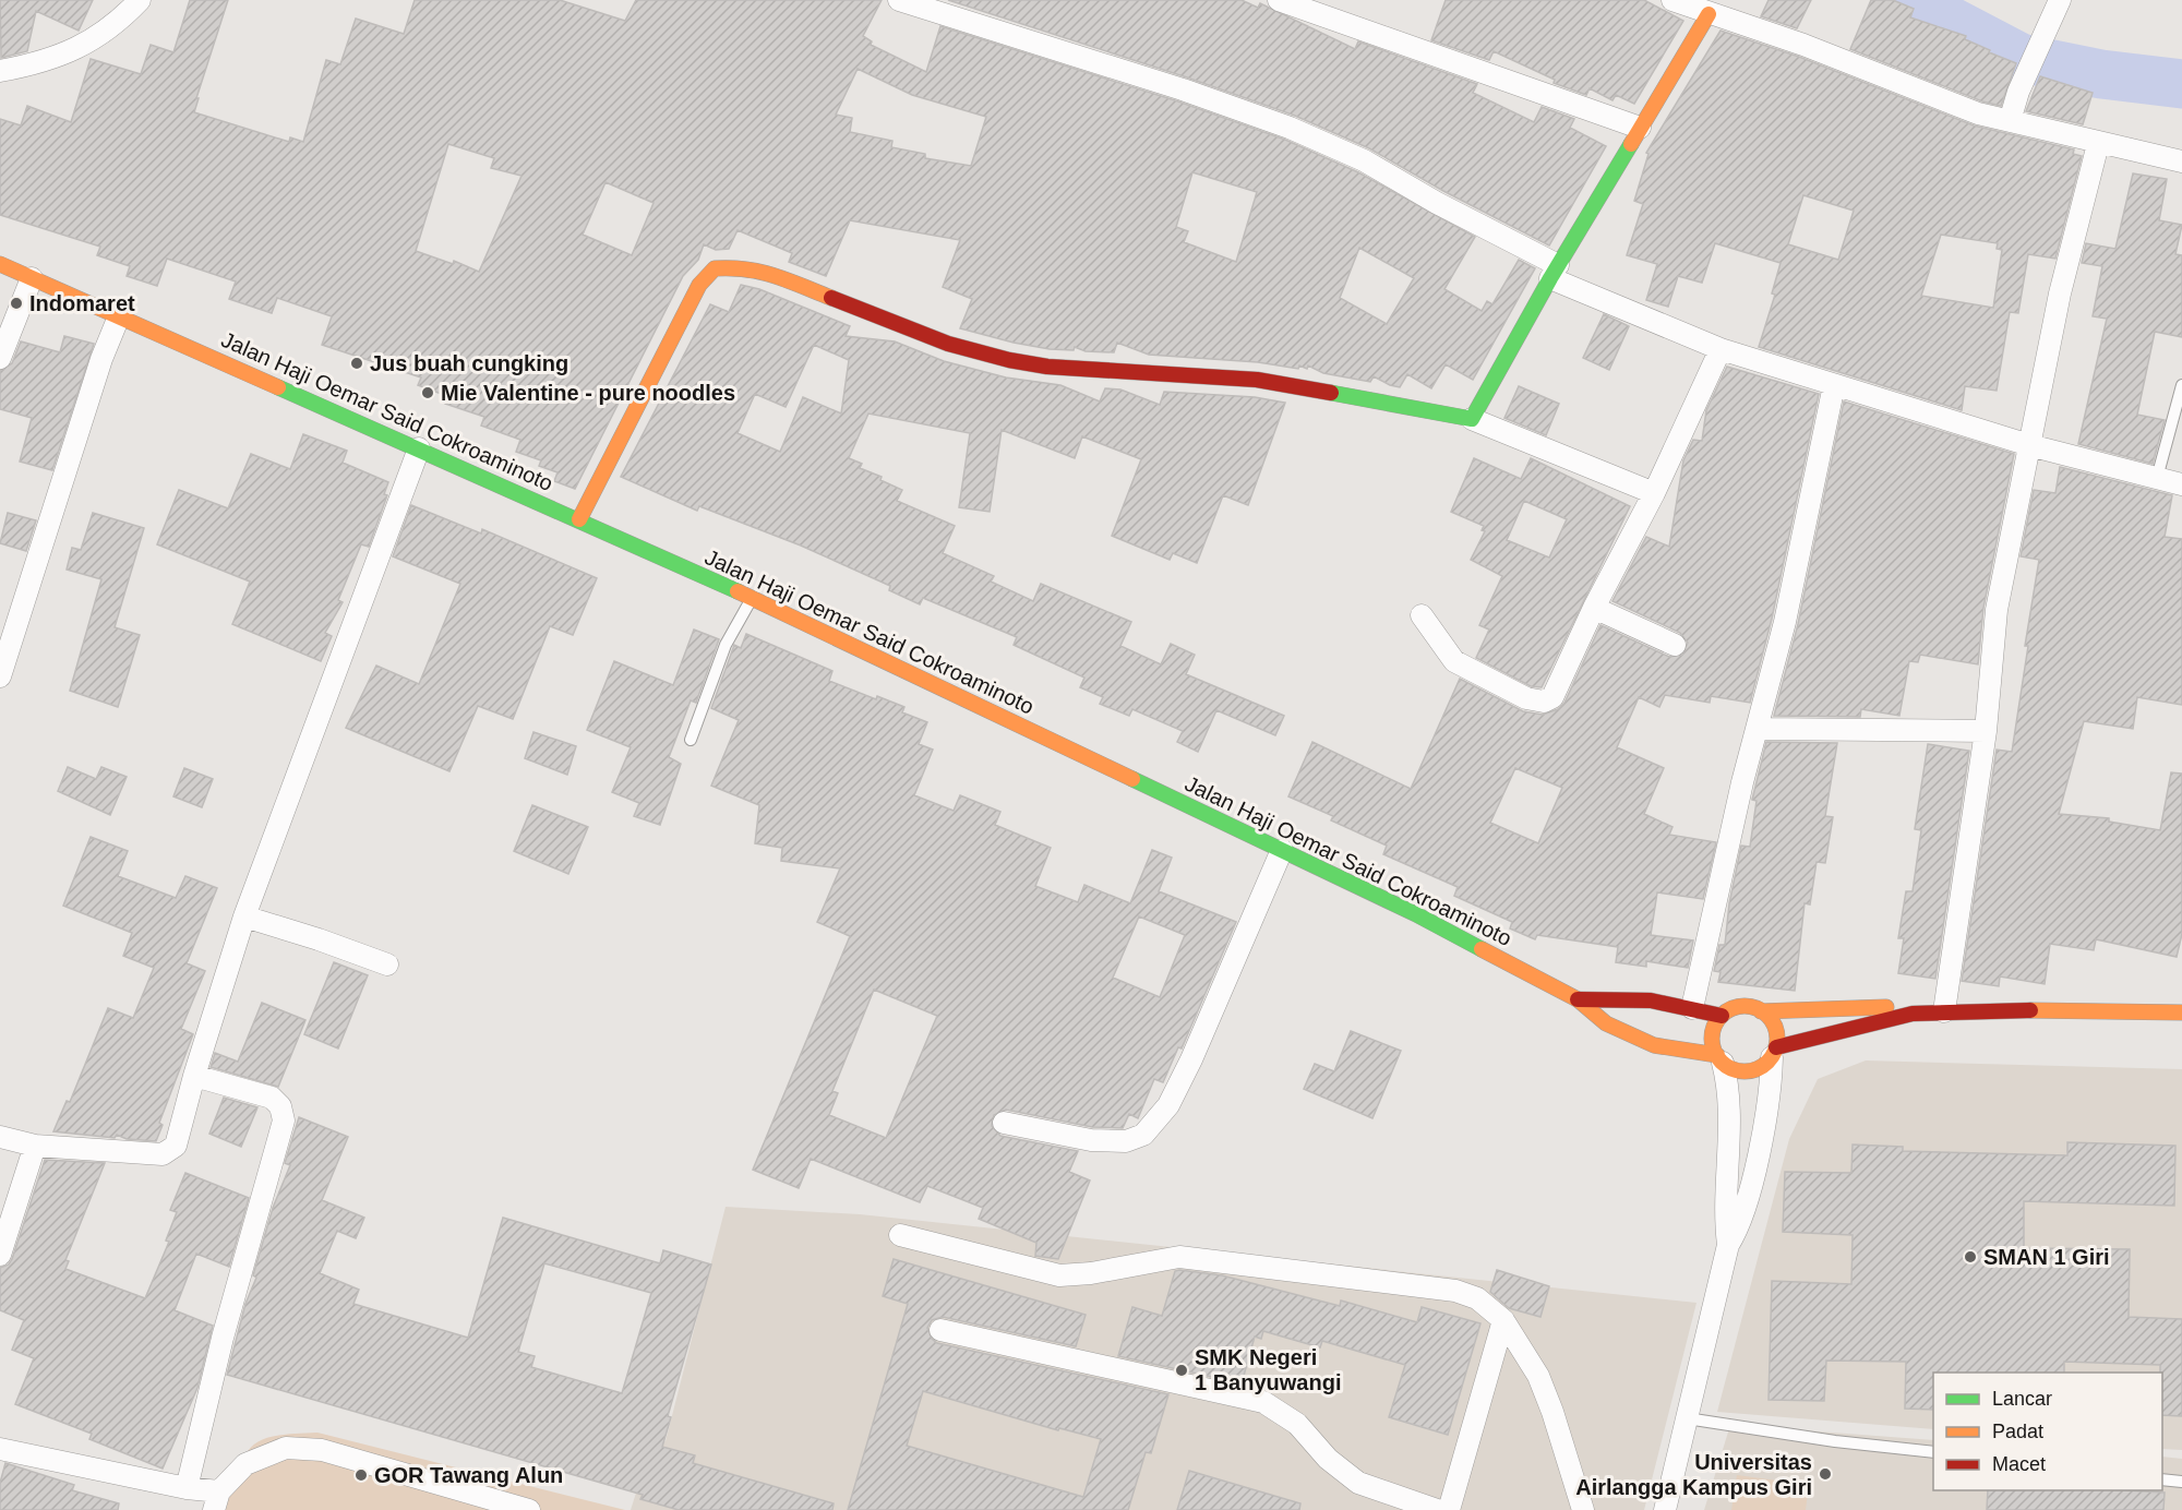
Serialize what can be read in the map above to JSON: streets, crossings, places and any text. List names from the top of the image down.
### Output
{
  "streets": {
    "main road": ["Jalan Haji Oemar Said Cokroaminoto"]
  },
  "places": [
    "Indomaret",
    "Jus buah cungking",
    "Mie Valentine - pure noodles",
    "SMAN 1 Giri",
    "SMK Negeri 1 Banyuwangi",
    "Universitas Airlangga Kampus Giri",
    "GOR Tawang Alun"
  ],
  "legend": ["Lancar", "Padat", "Macet"]
}
